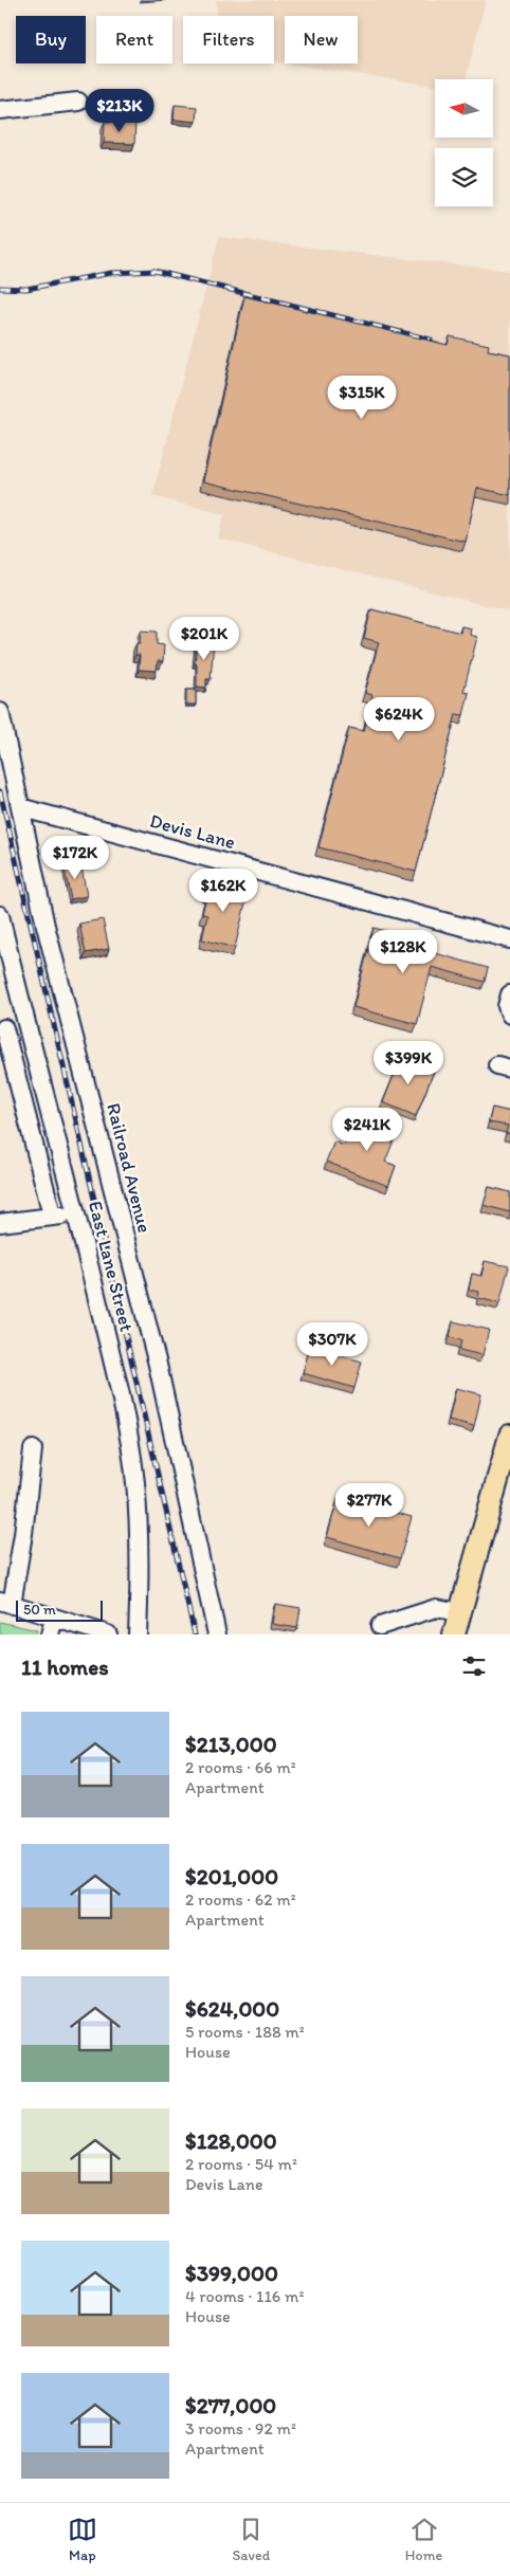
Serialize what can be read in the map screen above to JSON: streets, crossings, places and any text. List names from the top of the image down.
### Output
{
  "streets": {
    "street": ["Devis Lane", "Railroad Avenue", "East Lane Street"]
  },
  "crossings": [
    ["Devis Lane", "Railroad Avenue"]
  ],
  "scale_bar": "50 m",
  "north": "left",
  "page": {
    "chip": [
      "Buy",
      "Rent",
      "Filters",
      "New"
    ],
    "price": [
      "$213K",
      "$315K",
      "$201K",
      "$624K",
      "$172K",
      "$162K",
      "$128K",
      "$399K",
      "$241K",
      "$307K",
      "$277K"
    ],
    "scale": "50 m",
    "heading": "11 homes",
    "list": [
      {
        "name": "$213,000",
        "note": "2 rooms · 66 m² · Apartment"
      },
      {
        "name": "$201,000",
        "note": "2 rooms · 62 m² · Apartment"
      },
      {
        "name": "$624,000",
        "note": "5 rooms · 188 m² · House"
      },
      {
        "name": "$128,000",
        "note": "2 rooms · 54 m² · Devis Lane"
      },
      {
        "name": "$399,000",
        "note": "4 rooms · 116 m² · House"
      },
      {
        "name": "$277,000",
        "note": "3 rooms · 92 m² · Apartment"
      }
    ],
    "tabs": ["Map", "Saved", "Home"]
  }
}
